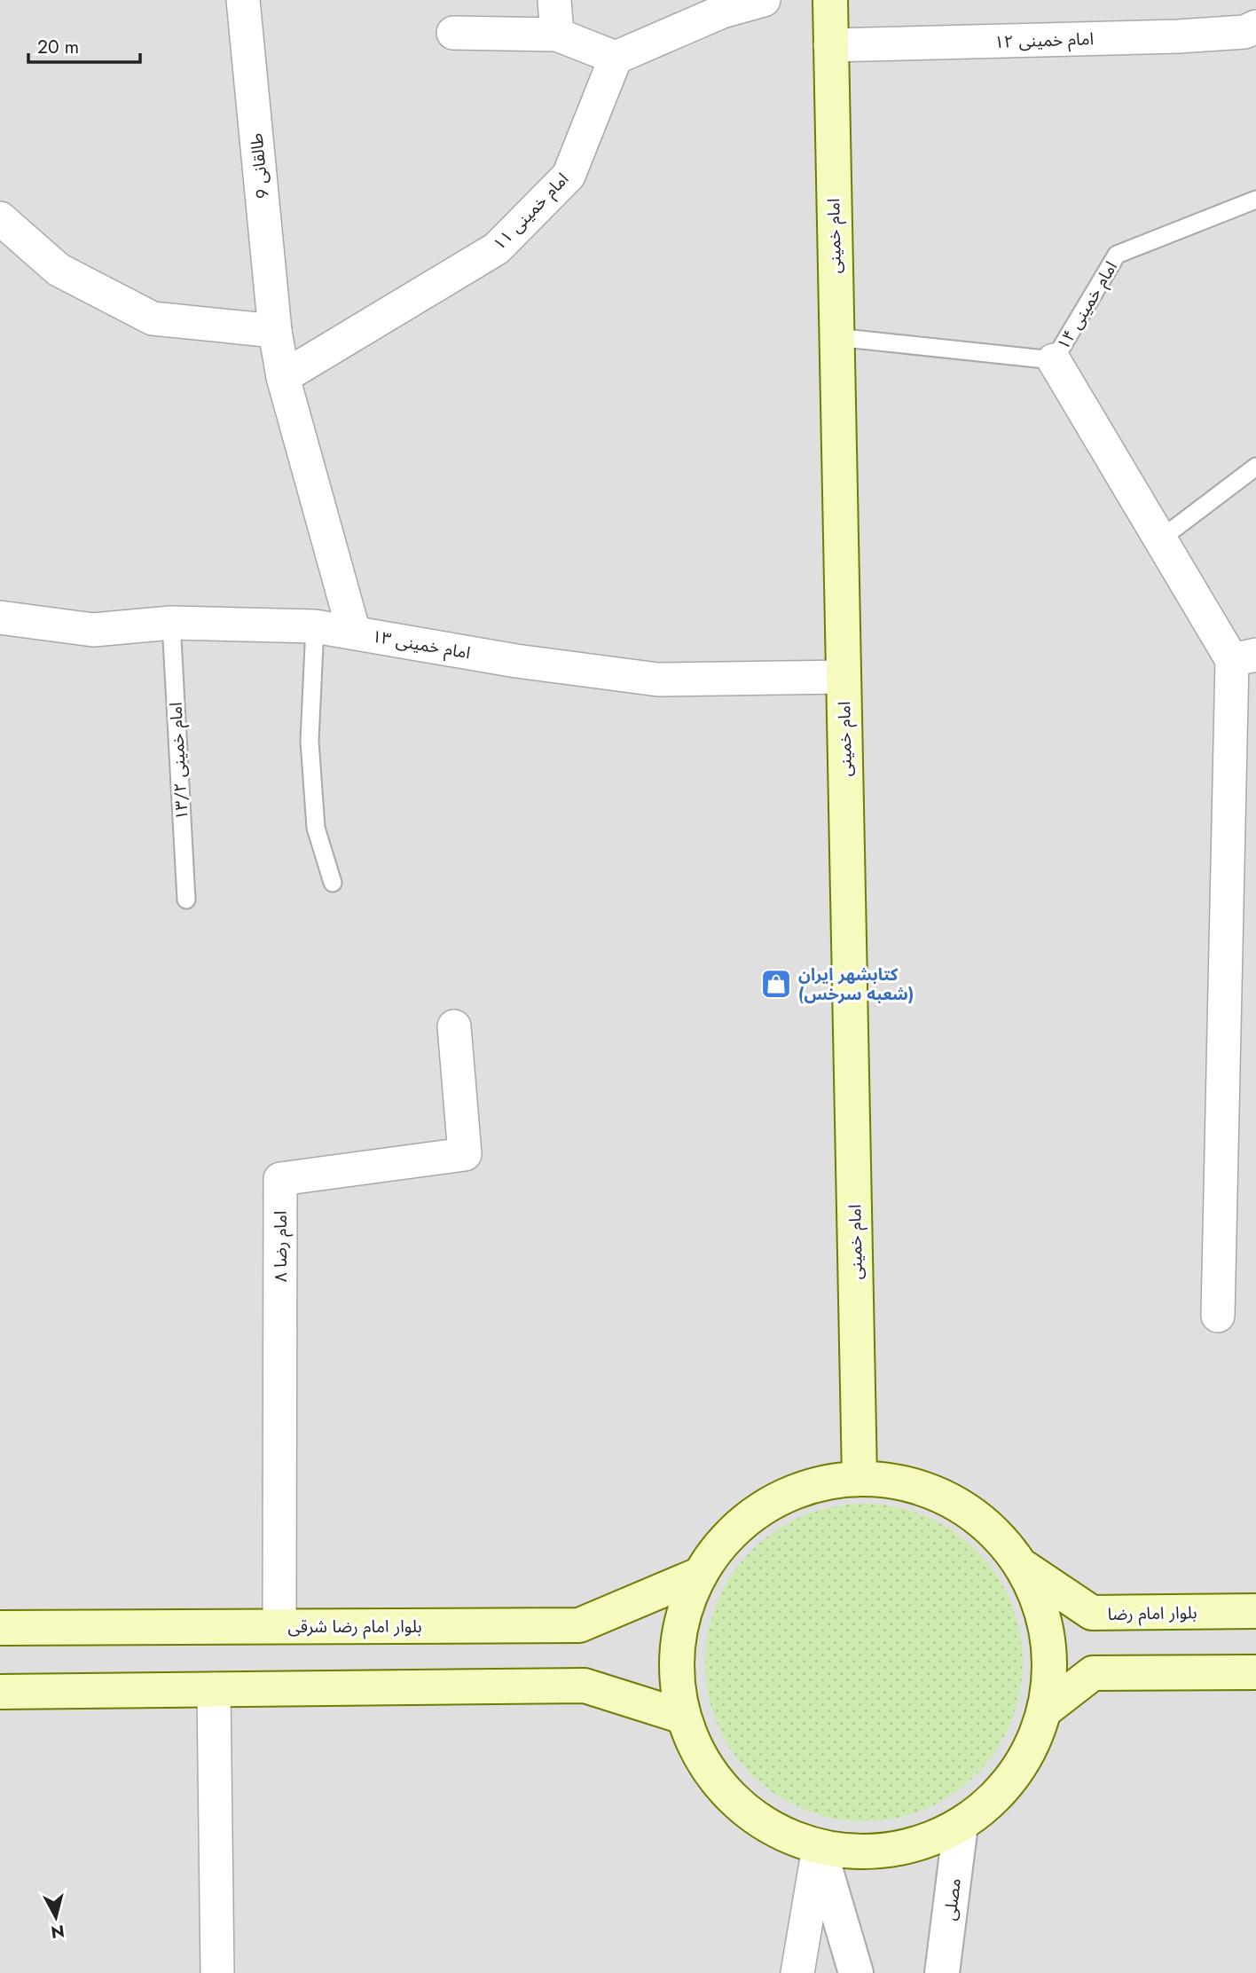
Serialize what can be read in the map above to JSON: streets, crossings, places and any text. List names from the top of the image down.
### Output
{
  "streets": {
    "main road": ["امام خمینی", "بلوار امام رضا", "بلوار امام رضا شرقی"],
    "street": [
      "امام خمینی ۱۲",
      "طالقانی 9",
      "امام خمینی ۱۱",
      "امام خمینی ۱۳",
      "امام رضا ۸",
      "مصلی"
    ],
    "lane": ["امام خمینی ۱۴", "امام خمینی ۱۳/۲"]
  },
  "crossings": [
    ["امام خمینی ۱۲", "امام خمینی"],
    ["طالقانی 9", "امام خمینی ۱۱"],
    ["طالقانی 9", "امام خمینی ۱۳"],
    ["امام خمینی", "امام خمینی ۱۴"],
    ["امام خمینی", "امام خمینی ۱۳"],
    ["امام خمینی ۱۳", "امام خمینی ۱۳/۲"],
    ["امام رضا ۸", "بلوار امام رضا شرقی"]
  ],
  "places": {
    "shop": ["کتابشهر ایران (شعبه سرخس)"]
  },
  "scale_bar": "20 m",
  "north": "bottom"
}
